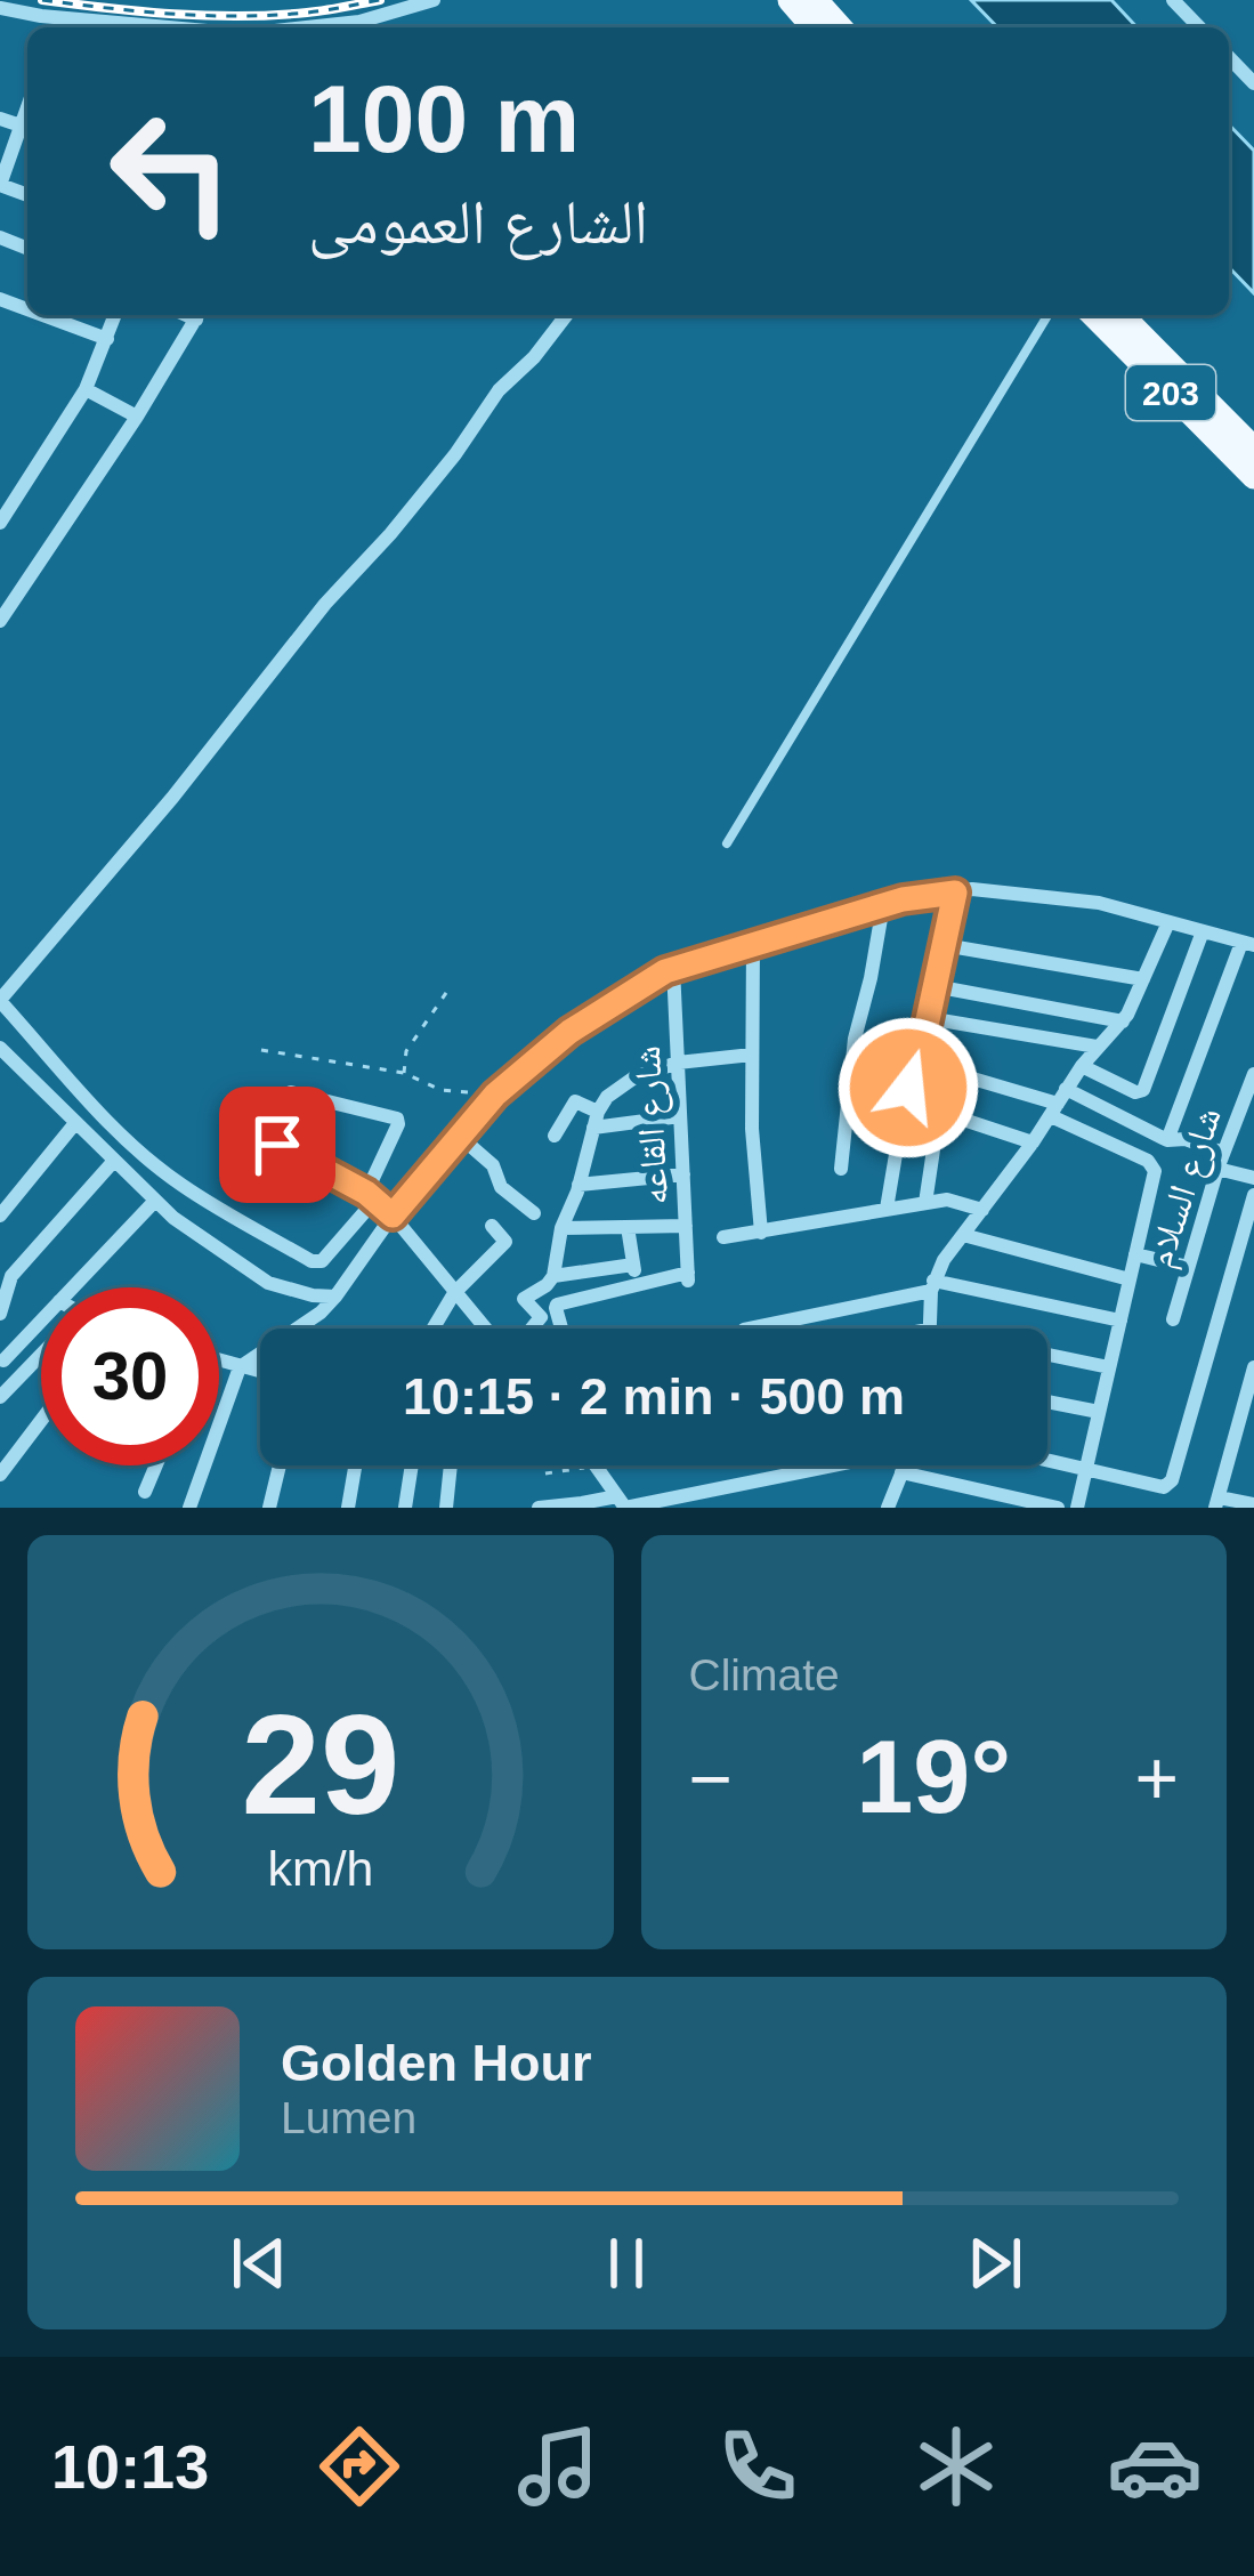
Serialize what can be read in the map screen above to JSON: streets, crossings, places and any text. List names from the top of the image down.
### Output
{
  "streets": {
    "main road": ["203"],
    "street": ["شارع القاعه", "شارع السلام"]
  },
  "page": {
    "turn": ["100 m", "الشارع العمومى"],
    "limit": "30",
    "trip": "10:15 · 2 min · 500 m",
    "tile": "Climate",
    "heat": ["−", "19°", "+"],
    "song": ["Golden Hour", "Lumen"],
    "tabs": "10:13",
    "gauge": ["29", "km/h"]
  }
}
